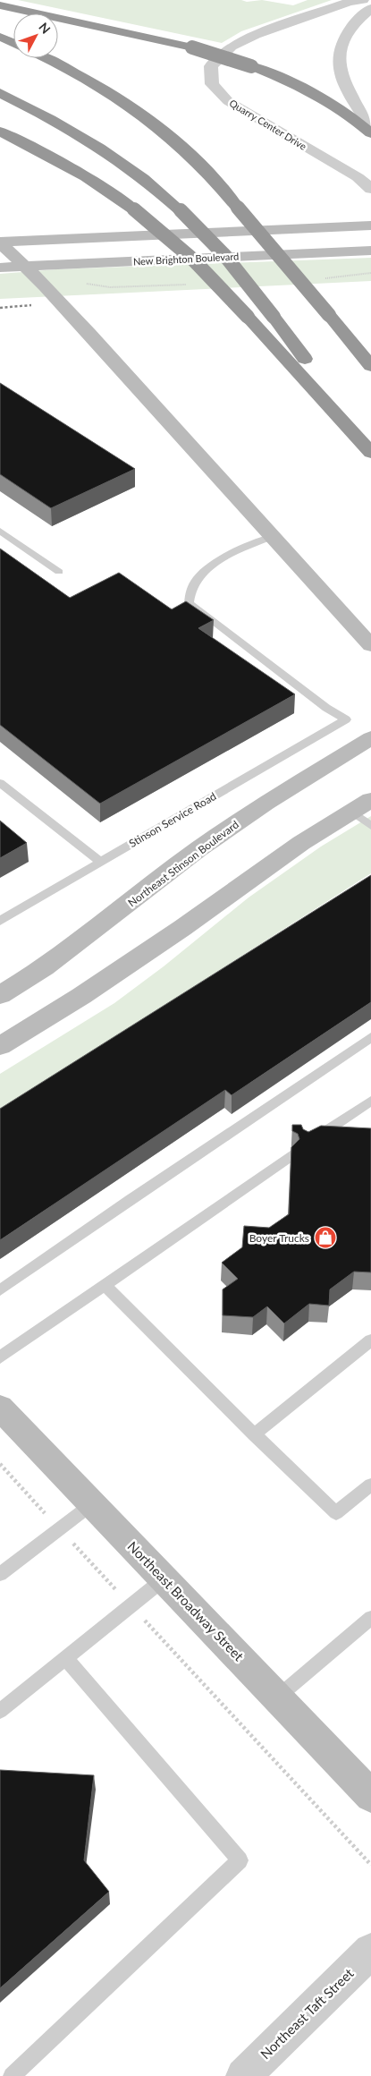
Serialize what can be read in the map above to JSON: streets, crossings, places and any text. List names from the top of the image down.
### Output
{
  "streets": {
    "main road": ["New Brighton Boulevard", "Northeast Stinson Boulevard", "Northeast Broadway Street"],
    "street": ["Quarry Center Drive", "Northeast Taft Street"],
    "lane": ["Stinson Service Road"]
  },
  "places": {
    "shop": ["Boyer Trucks"]
  },
  "north": "top right"
}
